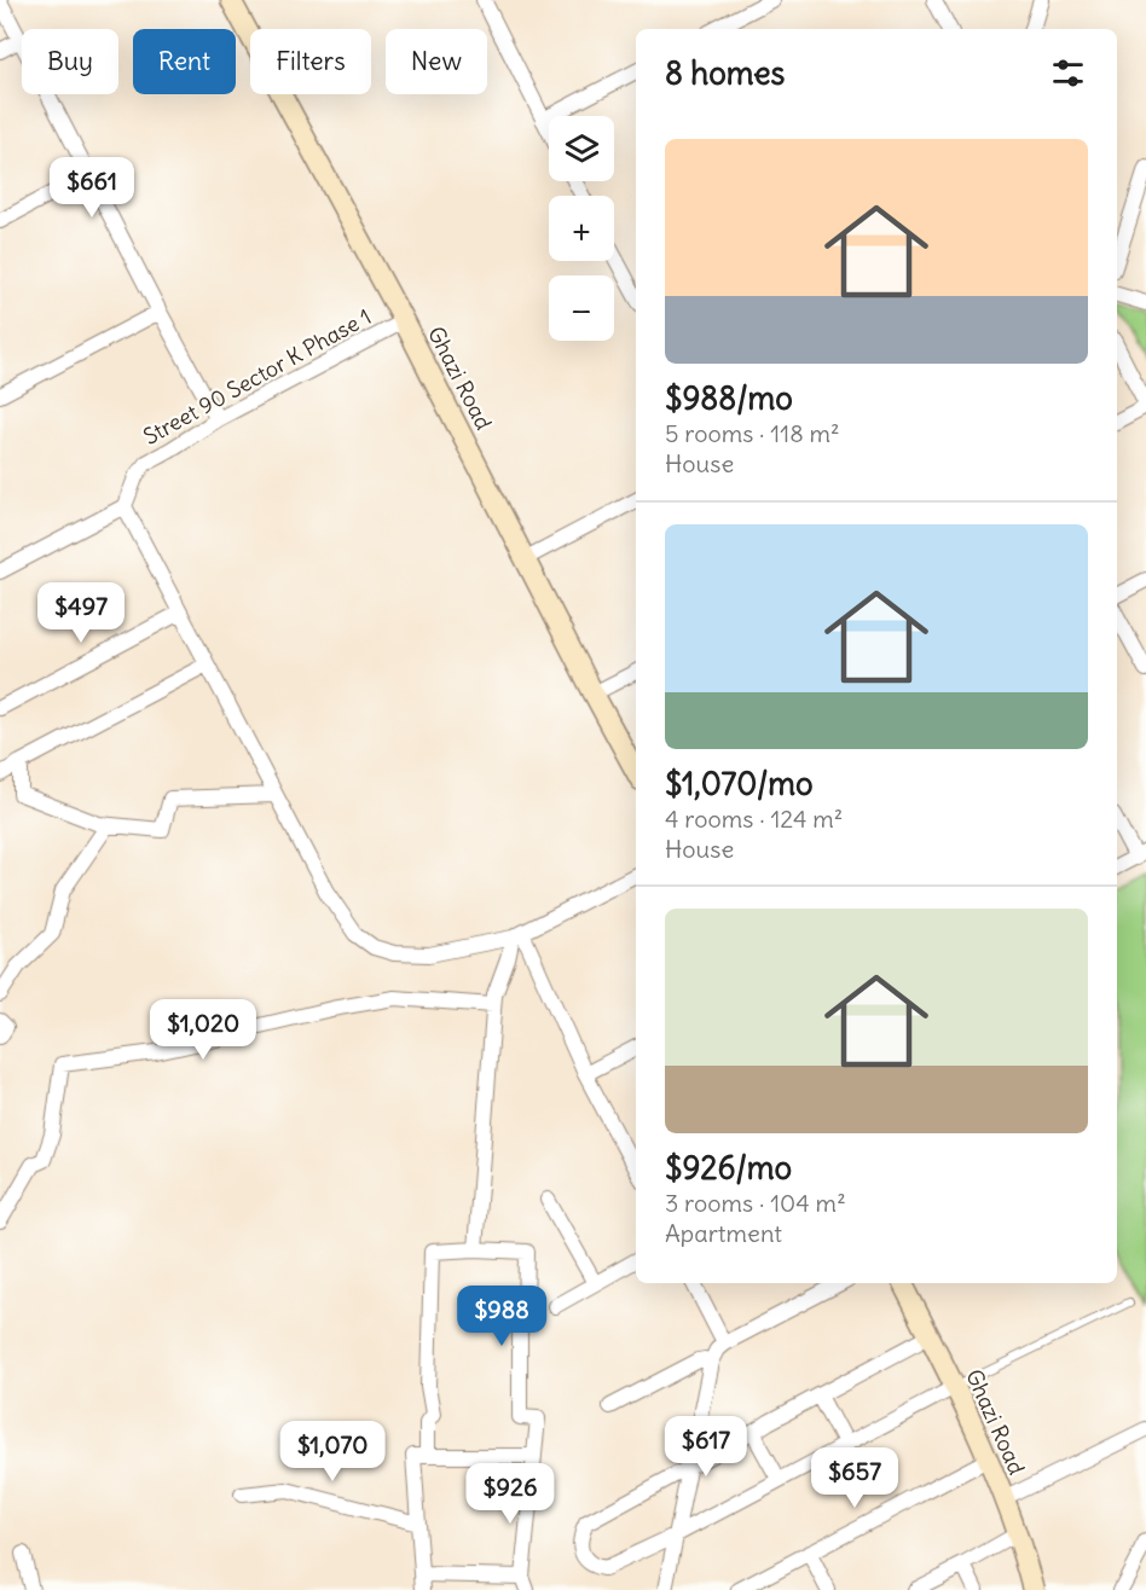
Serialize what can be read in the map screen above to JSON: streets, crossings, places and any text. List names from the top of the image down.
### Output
{
  "streets": {
    "main road": ["Ghazi Road"],
    "street": ["Street 90 Sector K Phase 1"]
  },
  "crossings": [
    ["Street 90 Sector K Phase 1", "Ghazi Road"]
  ],
  "page": {
    "chip": [
      "Buy",
      "Rent",
      "Filters",
      "New"
    ],
    "heading": "8 homes",
    "map_buttons": ["+", "−"],
    "list": [
      {
        "name": "$988/mo",
        "note": "5 rooms · 118 m² · House"
      },
      {
        "name": "$1,070/mo",
        "note": "4 rooms · 124 m² · House"
      },
      {
        "name": "$926/mo",
        "note": "3 rooms · 104 m² · Apartment"
      }
    ],
    "price": [
      "$661",
      "$497",
      "$1,020",
      "$988",
      "$617",
      "$1,070",
      "$657",
      "$926"
    ]
  }
}
